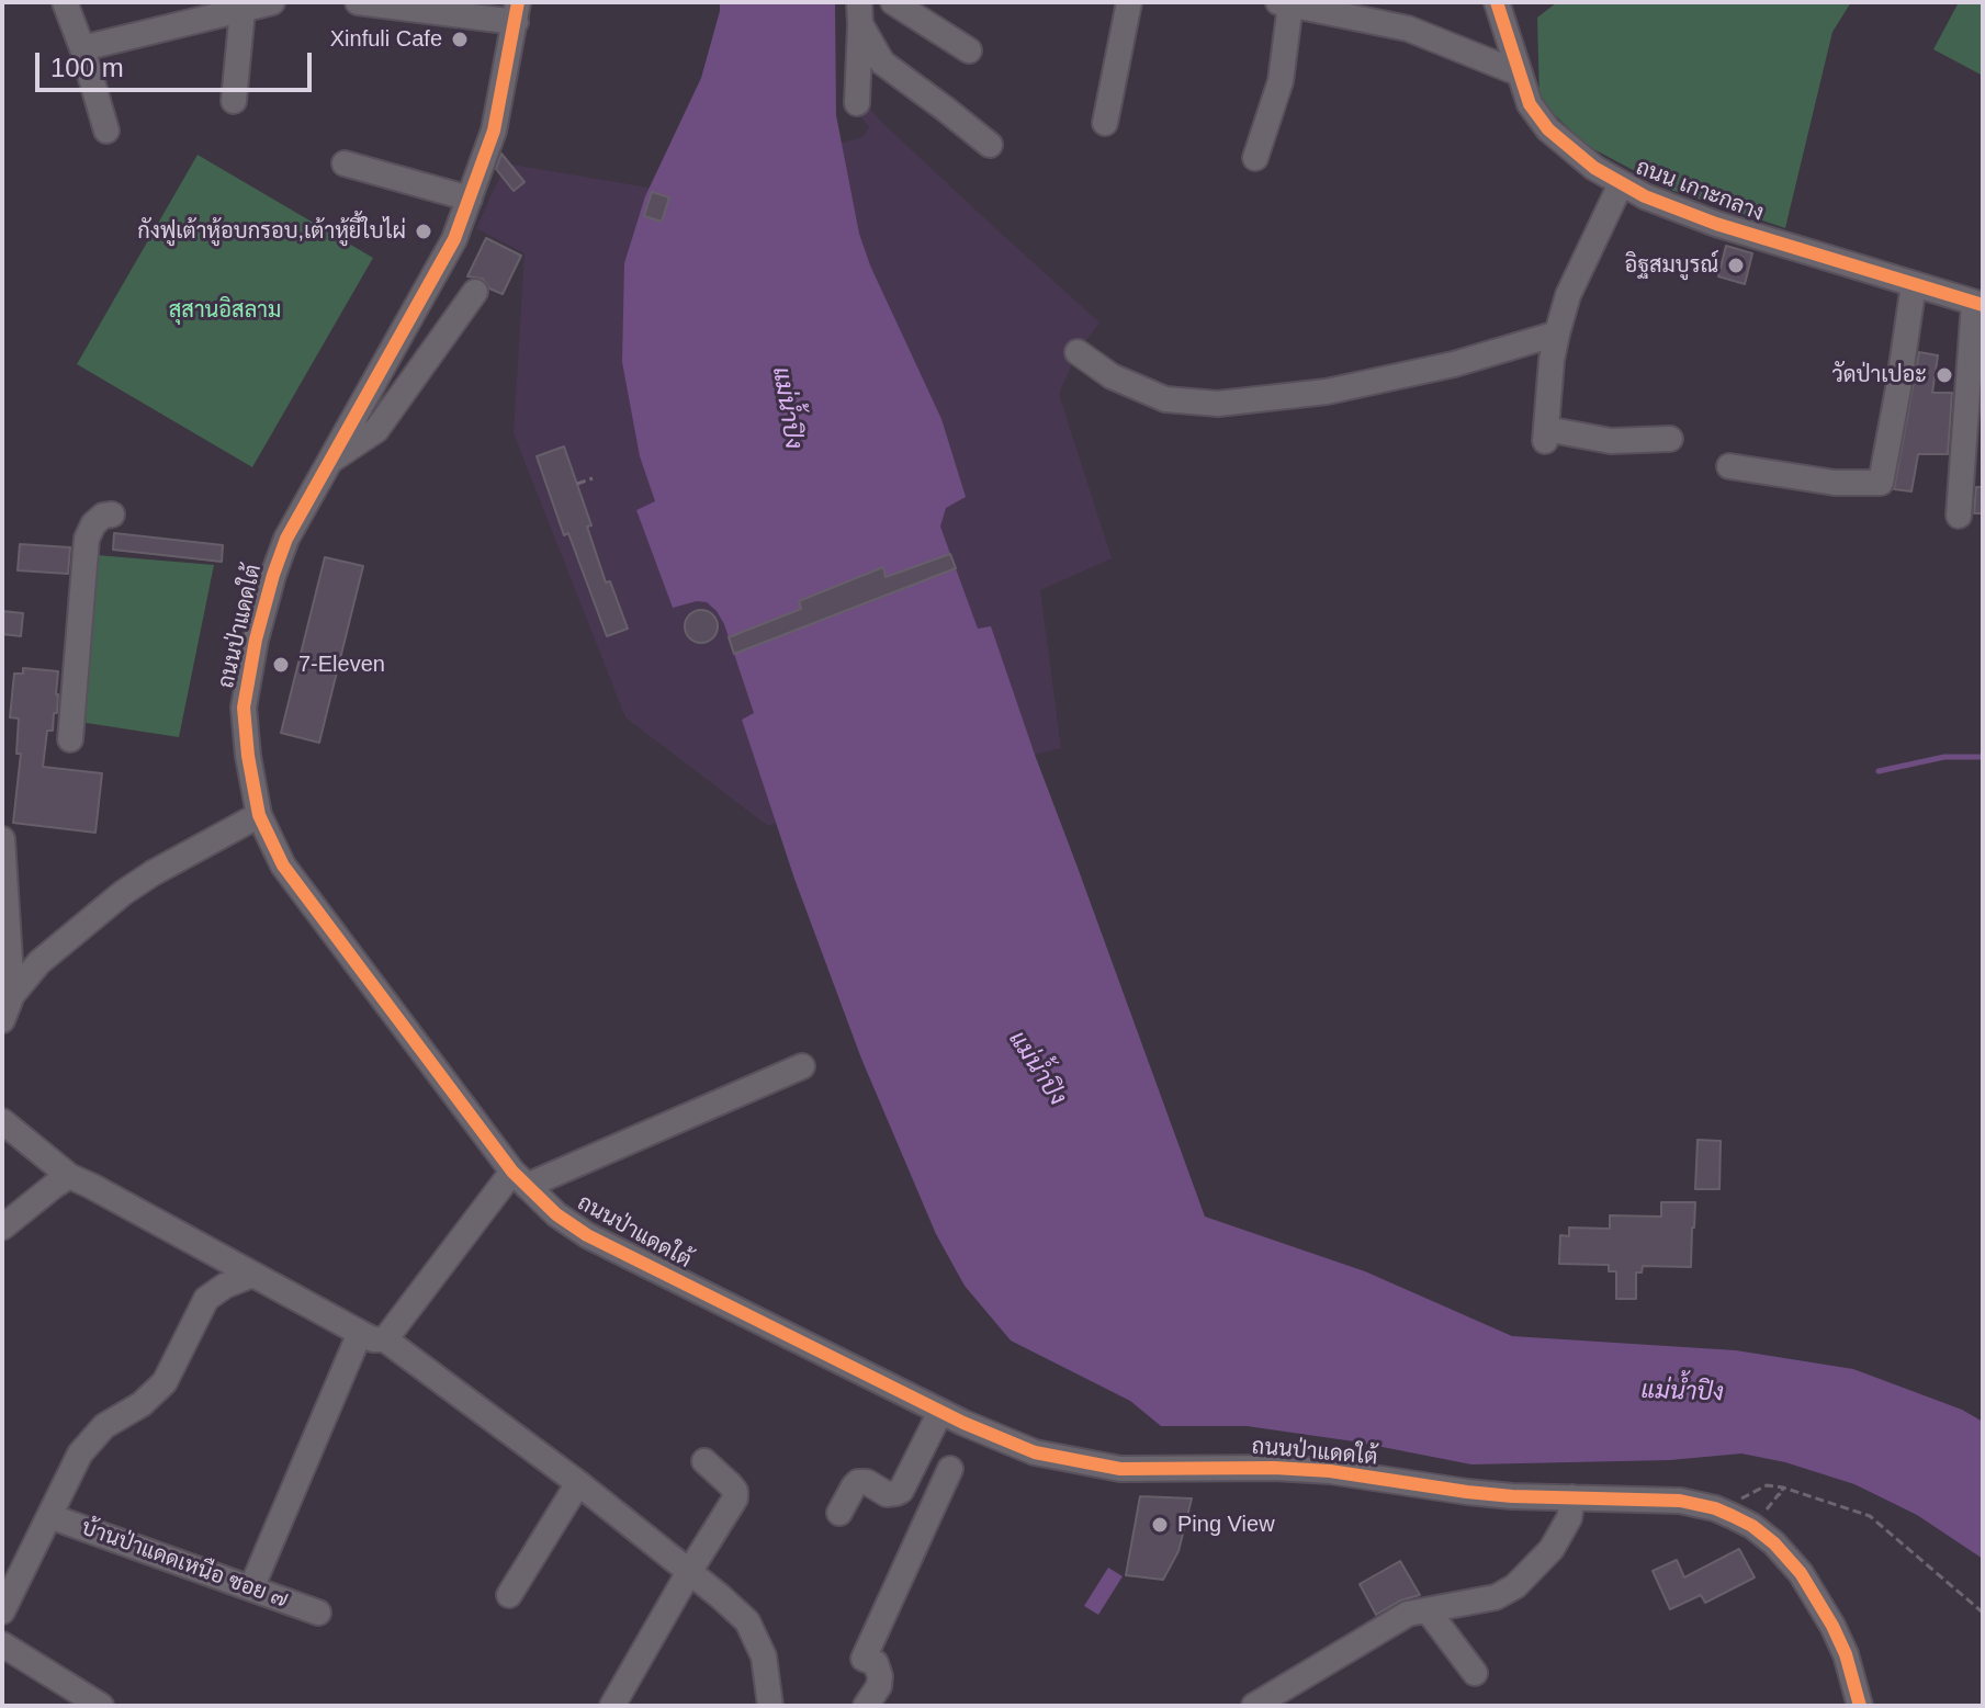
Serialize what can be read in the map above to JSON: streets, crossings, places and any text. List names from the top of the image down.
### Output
{
  "streets": {
    "street": ["ถนน เกาะกลาง", "ถนนป่าแดดใต้", "บ้านป่าแดดเหนือ ซอย ๗"]
  },
  "water": ["แม่น้ำปิง"],
  "parks": ["สุสานอิสลาม"],
  "places": [
    "Xinfuli Cafe",
    "กังฟูเต้าหู้อบกรอบ,เต้าหู้ยี้ใบไผ่",
    "อิฐสมบูรณ์",
    "วัดป่าเปอะ",
    "7-Eleven",
    "Ping View"
  ],
  "scale_bar": "100 m"
}
